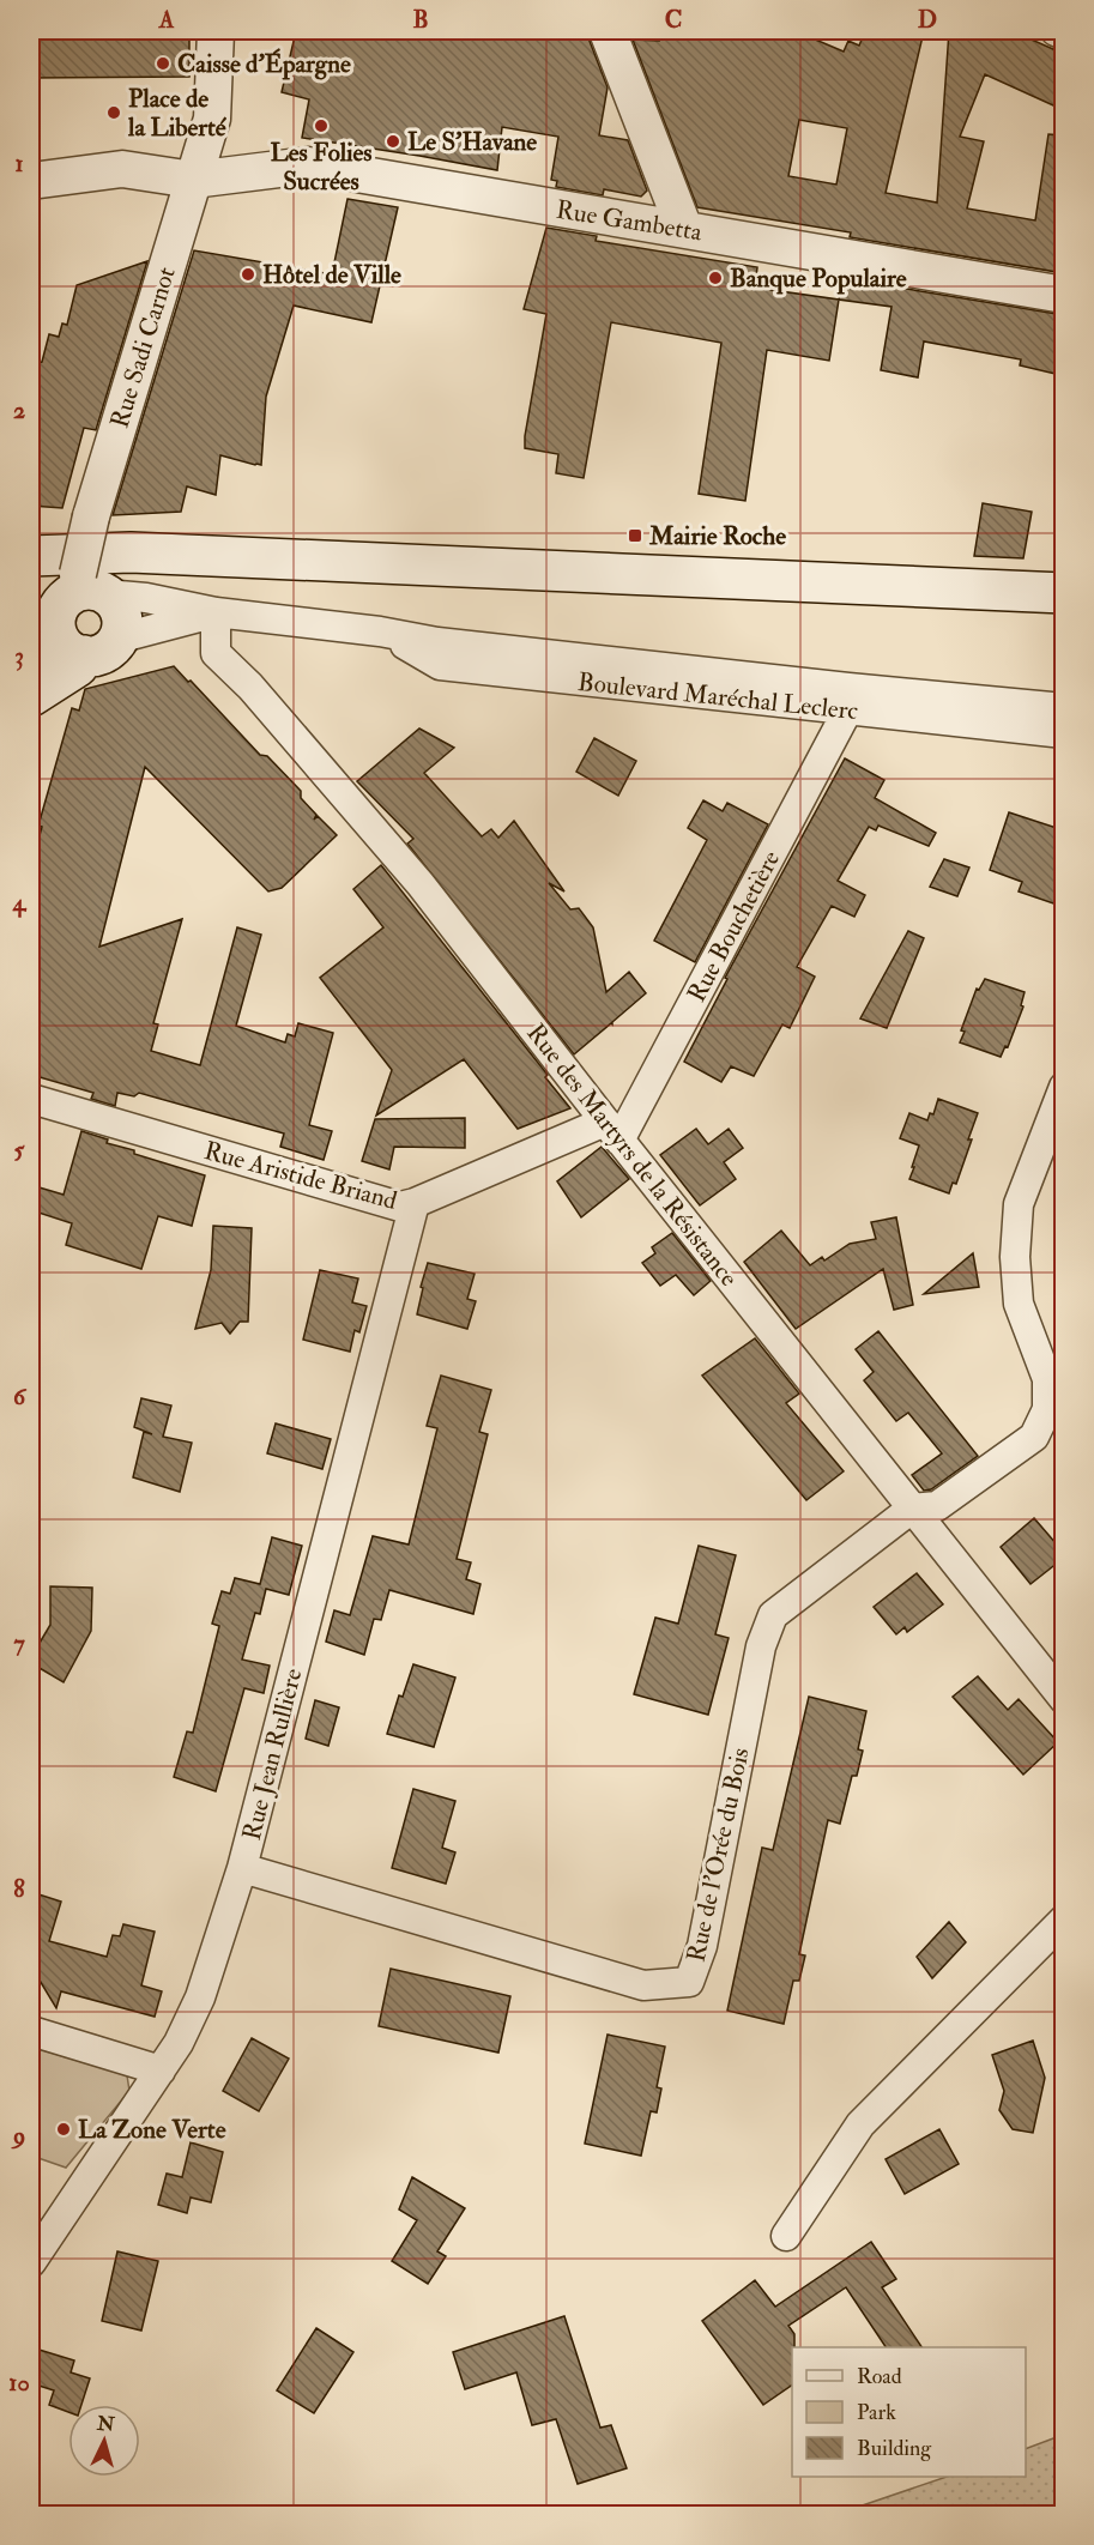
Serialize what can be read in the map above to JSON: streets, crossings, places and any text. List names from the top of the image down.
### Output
{
  "streets": {
    "street": [
      "Rue Gambetta",
      "Rue Sadi Carnot",
      "Boulevard Maréchal Leclerc",
      "Rue Bouchetière",
      "Rue des Martyrs de la Résistance",
      "Rue Aristide Briand",
      "Rue Jean Rullière",
      "Rue de l'Orée du Bois"
    ]
  },
  "crossings": [
    ["Rue Gambetta", "Rue Sadi Carnot"],
    ["Rue Sadi Carnot", "Boulevard Maréchal Leclerc"],
    ["Boulevard Maréchal Leclerc", "Rue Bouchetière"],
    ["Boulevard Maréchal Leclerc", "Rue des Martyrs de la Résistance"],
    ["Rue Bouchetière", "Rue des Martyrs de la Résistance"],
    ["Rue Bouchetière", "Rue Aristide Briand"],
    ["Rue des Martyrs de la Résistance", "Rue Aristide Briand"],
    ["Rue des Martyrs de la Résistance", "Rue de l'Orée du Bois"],
    ["Rue Aristide Briand", "Rue Jean Rullière"],
    ["Rue Jean Rullière", "Rue de l'Orée du Bois"]
  ],
  "places": {
    "other": [
      "Caisse d'Épargne",
      "Place de la Liberté",
      "Les Folies Sucrées",
      "Le S'Havane",
      "Hôtel de Ville",
      "Banque Populaire",
      "La Zone Verte"
    ],
    "transit": ["Mairie Roche"]
  },
  "legend": ["Road", "Park", "Building"],
  "north": "top",
  "grid": {
    "columns": [
      "A",
      "B",
      "C",
      "D"
    ],
    "rows": [
      "1",
      "2",
      "3",
      "4",
      "5",
      "6",
      "7",
      "8",
      "9",
      "10"
    ]
  }
}
